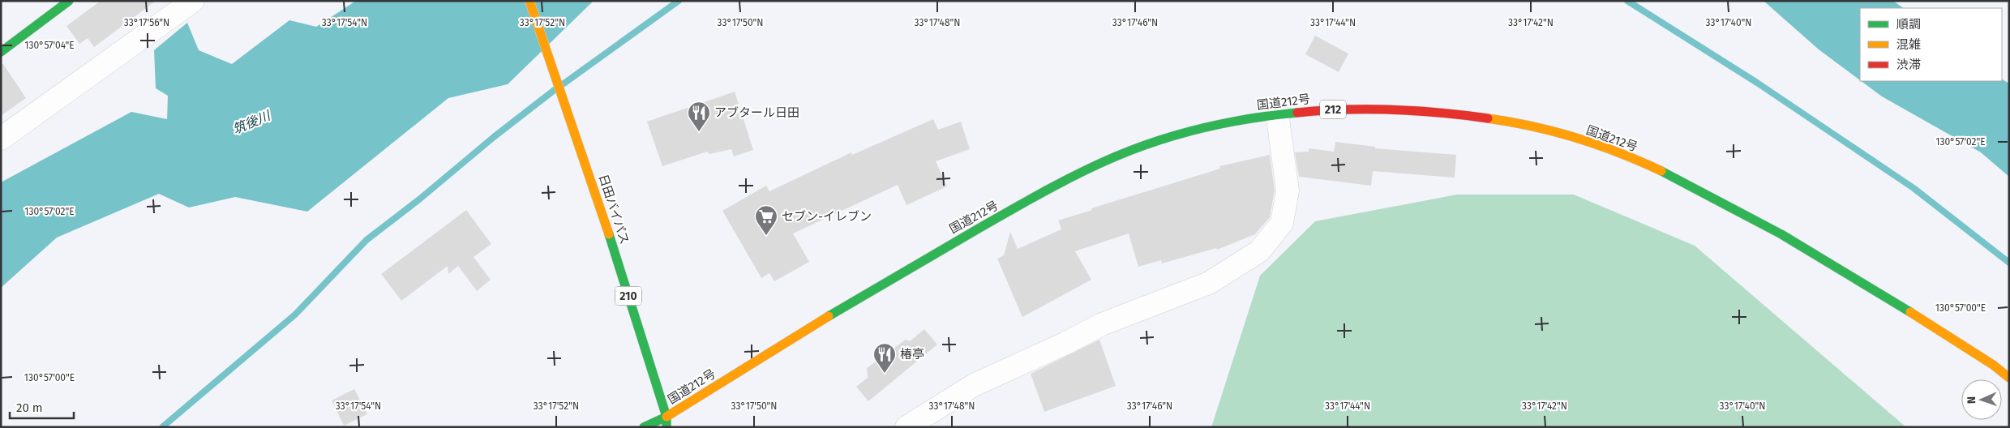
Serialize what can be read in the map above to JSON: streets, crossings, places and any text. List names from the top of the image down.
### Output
{
  "streets": {
    "main road": [
      "国道212号",
      "212",
      "日田バイパス",
      "210"
    ]
  },
  "crossings": [
    ["国道212号", "日田バイパス"]
  ],
  "water": ["筑後川"],
  "places": {
    "restaurant": ["アブタール日田", "椿亭"],
    "supermarket": ["セブン-イレブン"]
  },
  "legend": ["順調", "混雑", "渋滞"],
  "scale_bar": "20 m",
  "north": "left",
  "coordinates": [
    "33°17'56\"N",
    "33°17'54\"N",
    "33°17'52\"N",
    "33°17'50\"N",
    "33°17'48\"N",
    "33°17'46\"N",
    "33°17'44\"N",
    "33°17'42\"N",
    "33°17'40\"N",
    "130°57'04\"E",
    "130°57'02\"E",
    "130°57'00\"E"
  ]
}
